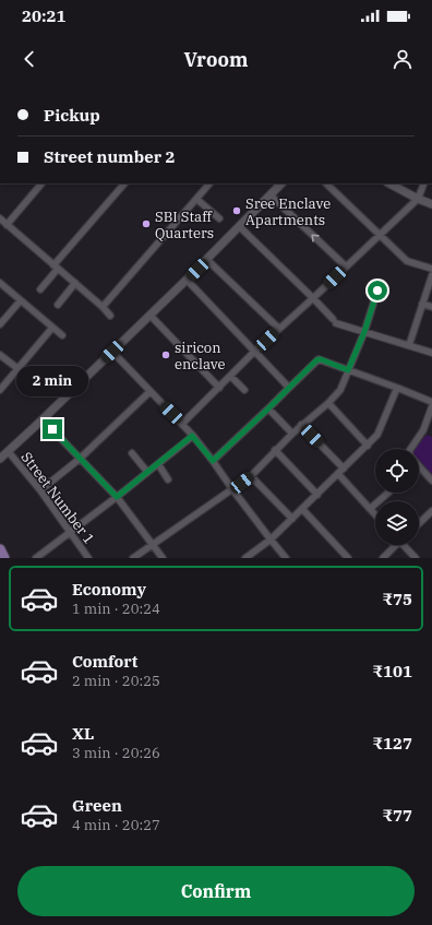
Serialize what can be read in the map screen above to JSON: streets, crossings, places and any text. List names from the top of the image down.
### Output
{
  "streets": {
    "street": ["Street Number 1"]
  },
  "places": ["Sree Enclave Apartments", "SBI Staff Quarters", "siricon enclave"],
  "page": {
    "status": "20:21",
    "header": "Vroom",
    "banner": ["Pickup", "Street number 2"],
    "bubble": "2 min",
    "list": [
      {
        "name": "Economy",
        "note": "1 min · 20:24",
        "value": "₹75"
      },
      {
        "name": "Comfort",
        "note": "2 min · 20:25",
        "value": "₹101"
      },
      {
        "name": "XL",
        "note": "3 min · 20:26",
        "value": "₹127"
      },
      {
        "name": "Green",
        "note": "4 min · 20:27",
        "value": "₹77"
      }
    ],
    "buttons": "Confirm"
  }
}
